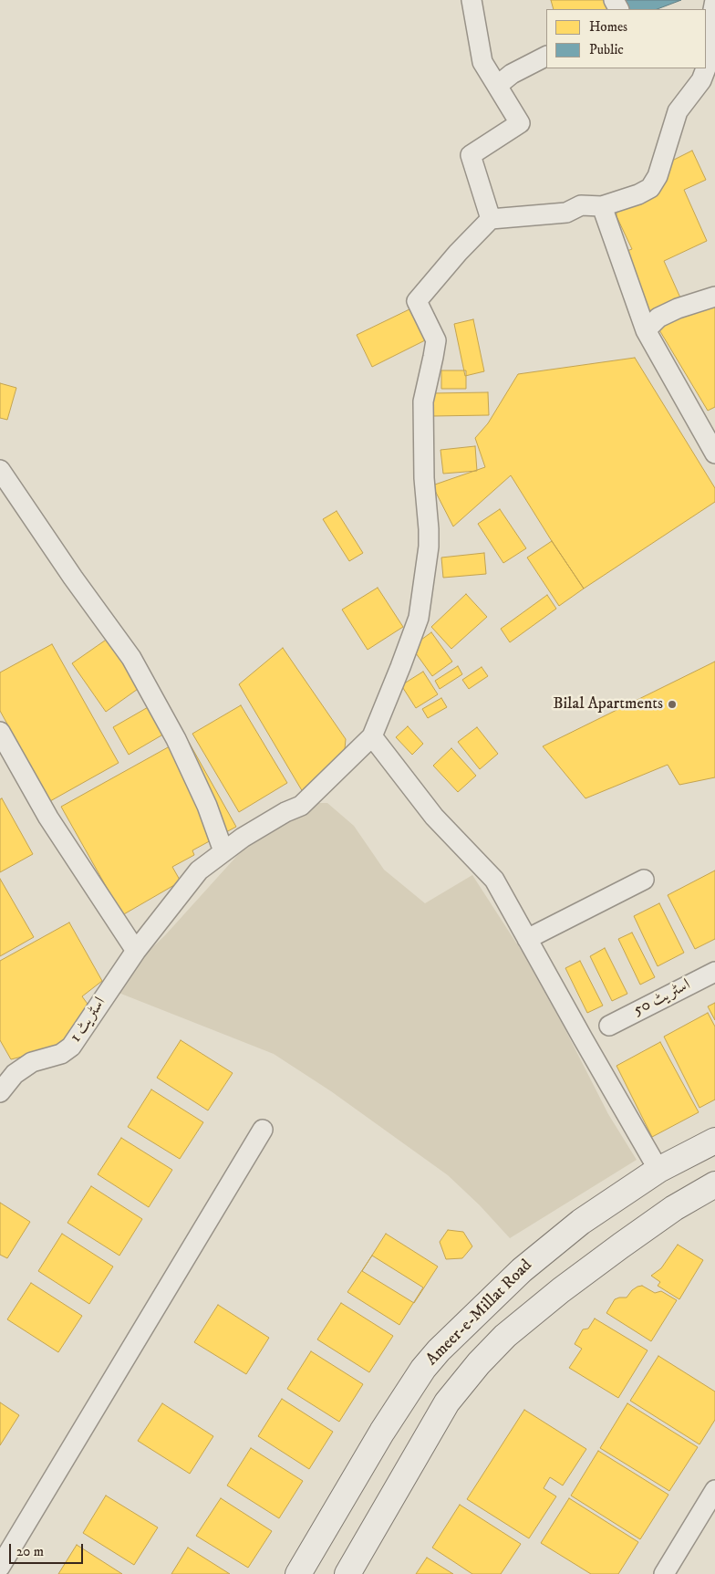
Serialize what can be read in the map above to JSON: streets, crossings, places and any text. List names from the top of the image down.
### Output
{
  "streets": {
    "main road": ["Ameer-e-Millat Road"],
    "street": ["اسٹریٹ 50", "اسٹریٹ 1"]
  },
  "places": ["Bilal Apartments"],
  "legend": ["Homes", "Public"],
  "scale_bar": "20 m"
}
